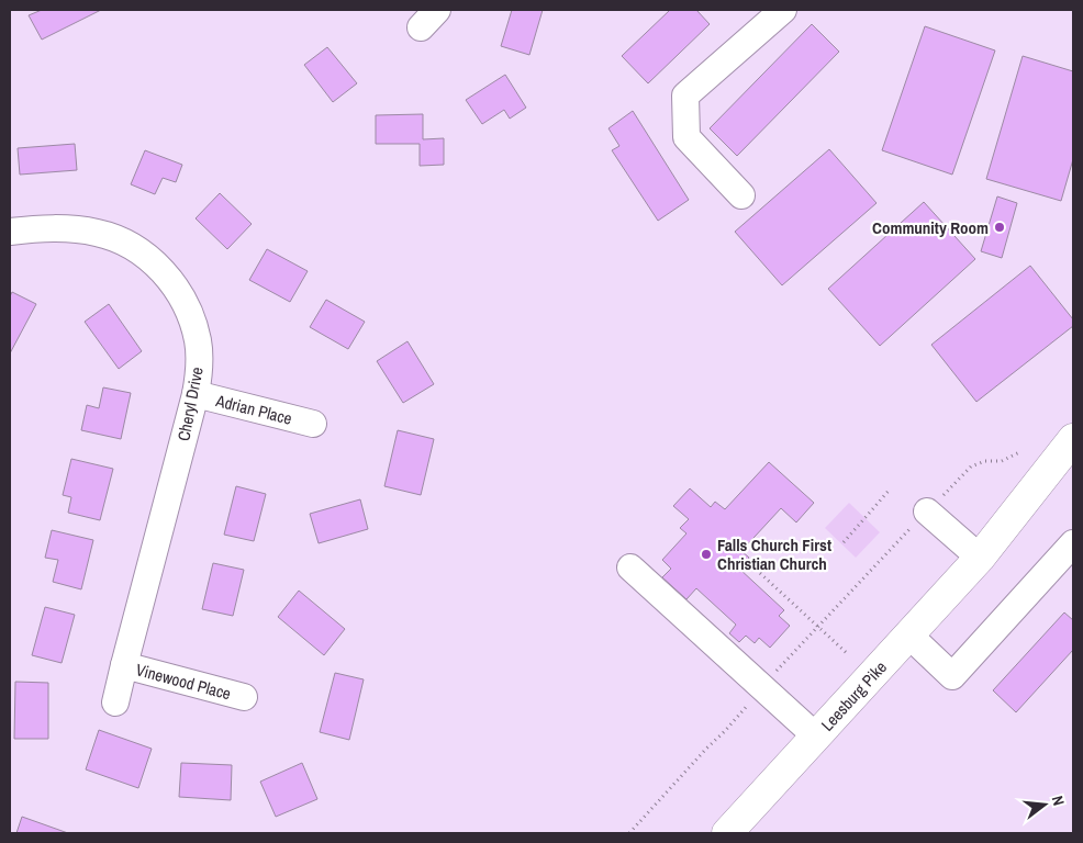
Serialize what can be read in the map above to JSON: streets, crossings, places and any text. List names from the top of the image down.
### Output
{
  "streets": {
    "main road": ["Leesburg Pike"],
    "street": ["Cheryl Drive", "Adrian Place", "Vinewood Place"]
  },
  "crossings": [
    ["Cheryl Drive", "Adrian Place"],
    ["Cheryl Drive", "Vinewood Place"]
  ],
  "places": ["Community Room", "Falls Church First Christian Church"],
  "north": "right"
}
